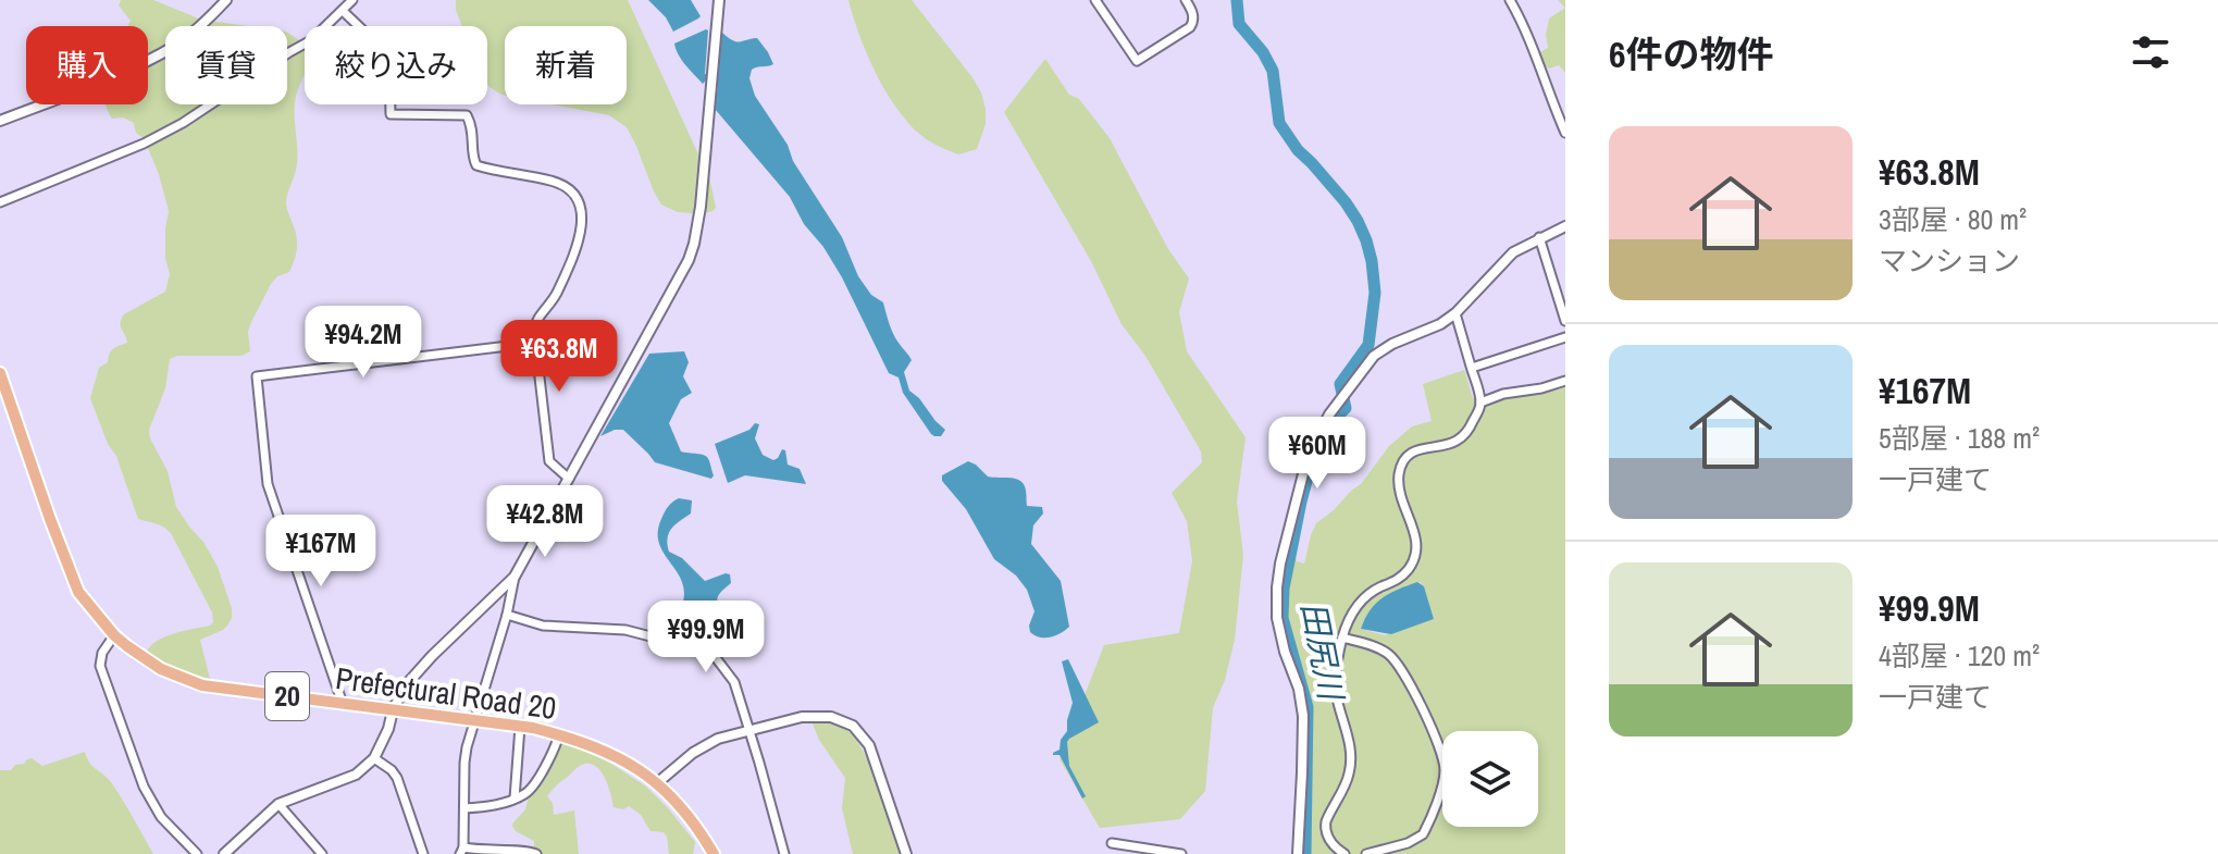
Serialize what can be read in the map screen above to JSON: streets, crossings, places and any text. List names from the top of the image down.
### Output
{
  "streets": {
    "main road": ["Prefectural Road 20", "20"]
  },
  "water": ["田尻川"],
  "page": {
    "heading": "6件の物件",
    "chip": [
      "購入",
      "賃貸",
      "絞り込み",
      "新着"
    ],
    "list": [
      {
        "name": "¥63.8M",
        "note": "3部屋 · 80 m² · マンション"
      },
      {
        "name": "¥167M",
        "note": "5部屋 · 188 m² · 一戸建て"
      },
      {
        "name": "¥99.9M",
        "note": "4部屋 · 120 m² · 一戸建て"
      }
    ],
    "price": [
      "¥94.2M",
      "¥63.8M",
      "¥60M",
      "¥42.8M",
      "¥167M",
      "¥99.9M"
    ]
  }
}
